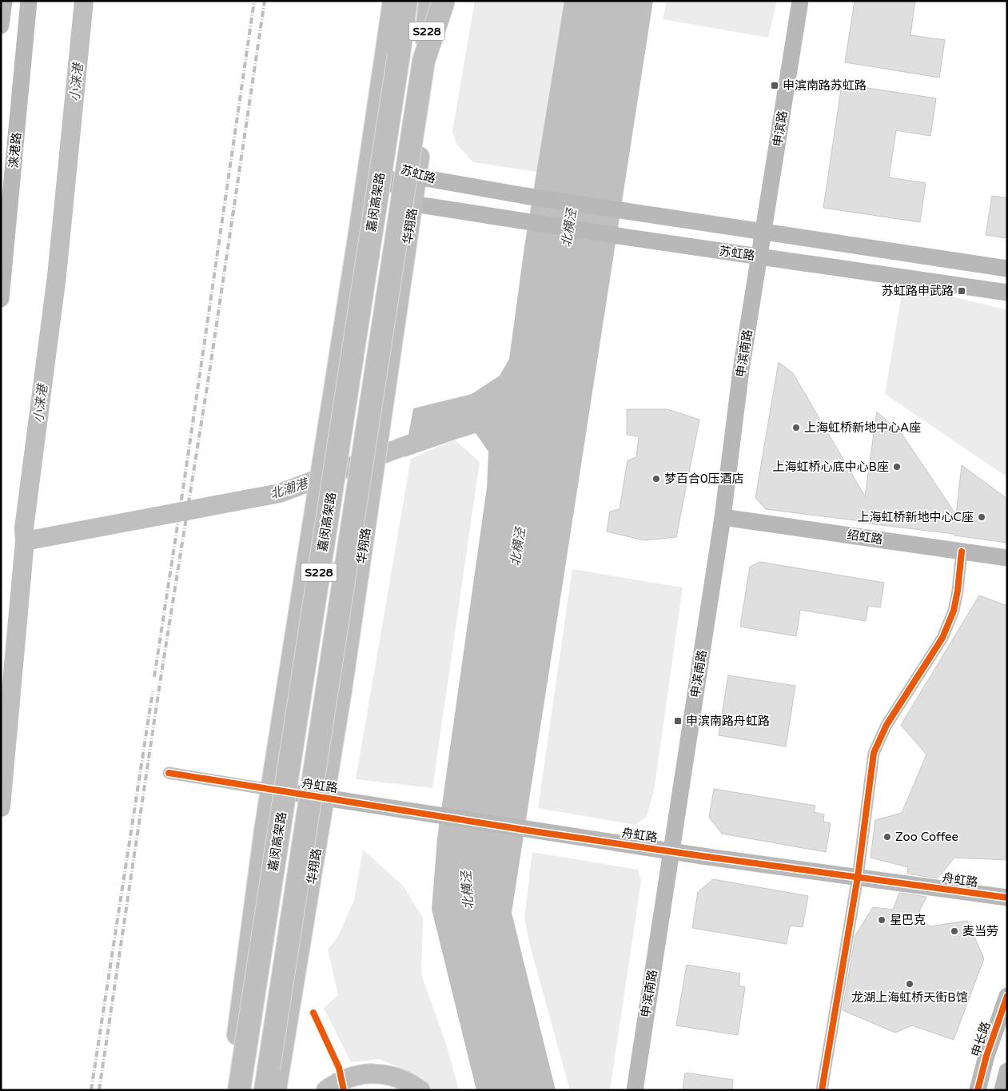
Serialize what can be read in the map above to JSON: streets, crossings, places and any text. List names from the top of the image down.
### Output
{
  "streets": {
    "highway": ["S228", "嘉闵高架路"],
    "main road": [
      "申滨路",
      "涞港路",
      "苏虹路",
      "华翔路",
      "申滨南路",
      "绍虹路",
      "舟虹路",
      "申长路"
    ]
  },
  "crossings": [
    ["申滨路", "苏虹路"],
    ["申滨路", "申滨南路"],
    ["苏虹路", "华翔路"],
    ["苏虹路", "申滨南路"],
    ["华翔路", "舟虹路"],
    ["申滨南路", "绍虹路"],
    ["申滨南路", "舟虹路"]
  ],
  "water": ["小涞港", "北横泾", "北潮港"],
  "places": {
    "transit": ["申滨南路苏虹路", "苏虹路申武路", "申滨南路舟虹路"],
    "other": [
      "上海虹桥新地中心A座",
      "上海虹桥心底中心B座",
      "梦百合0压酒店",
      "上海虹桥新地中心C座",
      "Zoo Coffee",
      "星巴克",
      "麦当劳",
      "龙湖上海虹桥天街B馆"
    ]
  }
}
